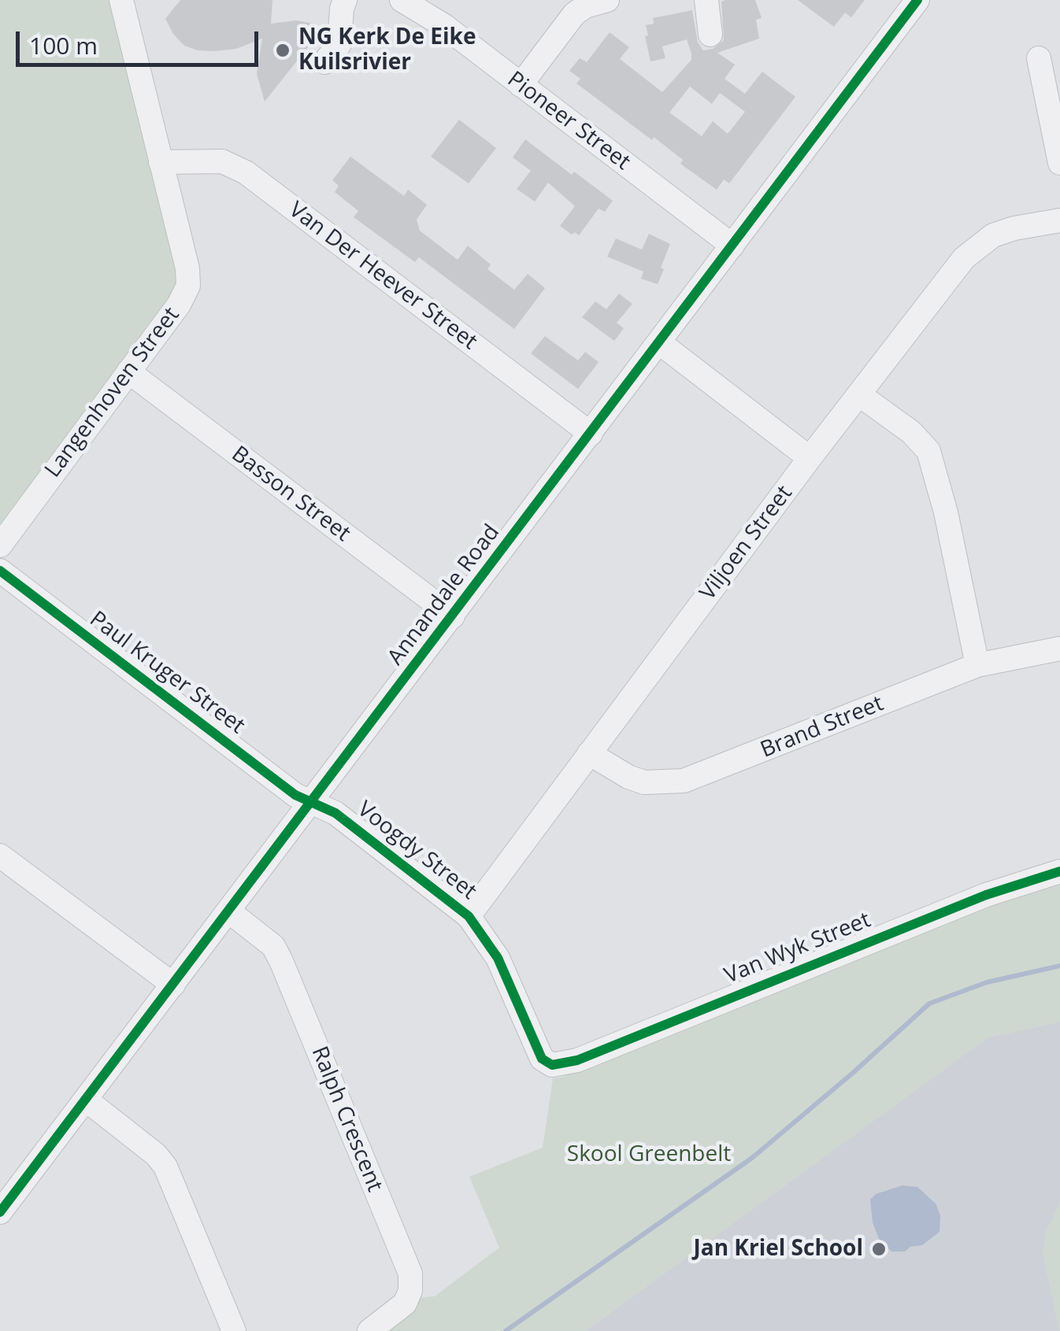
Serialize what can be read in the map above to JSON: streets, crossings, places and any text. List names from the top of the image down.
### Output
{
  "streets": {
    "street": [
      "Pioneer Street",
      "Van Der Heever Street",
      "Langenhoven Street",
      "Basson Street",
      "Viljoen Street",
      "Annandale Road",
      "Paul Kruger Street",
      "Brand Street",
      "Voogdy Street",
      "Van Wyk Street",
      "Ralph Crescent"
    ]
  },
  "crossings": [
    ["Pioneer Street", "Annandale Road"],
    ["Van Der Heever Street", "Langenhoven Street"],
    ["Van Der Heever Street", "Annandale Road"],
    ["Langenhoven Street", "Basson Street"],
    ["Basson Street", "Annandale Road"],
    ["Viljoen Street", "Brand Street"],
    ["Viljoen Street", "Voogdy Street"],
    ["Annandale Road", "Paul Kruger Street"],
    ["Annandale Road", "Voogdy Street"],
    ["Annandale Road", "Ralph Crescent"],
    ["Paul Kruger Street", "Voogdy Street"],
    ["Voogdy Street", "Van Wyk Street"]
  ],
  "parks": ["Skool Greenbelt"],
  "places": ["NG Kerk De Eike Kuilsrivier", "Jan Kriel School"],
  "scale_bar": "100 m"
}
